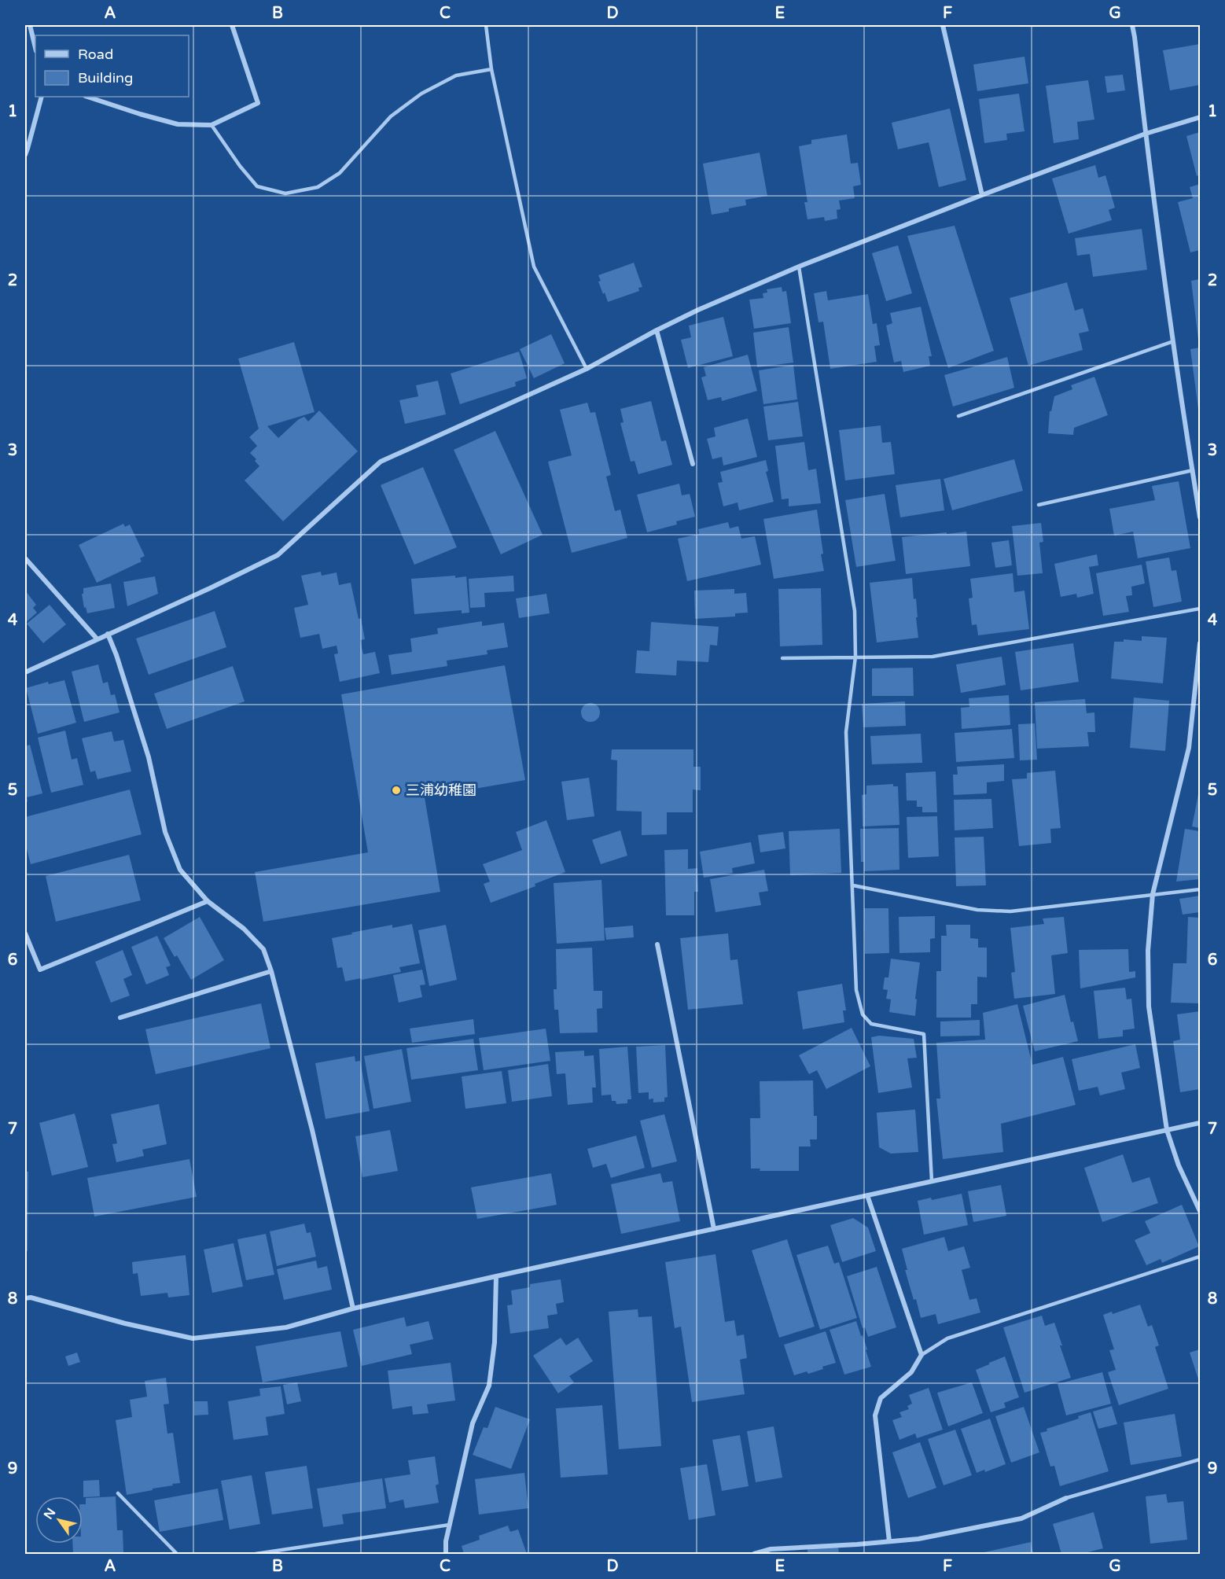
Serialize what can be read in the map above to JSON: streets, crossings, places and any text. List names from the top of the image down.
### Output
{
  "places": ["三浦幼稚園"],
  "legend": ["Road", "Building"],
  "north": "top left",
  "grid": {
    "columns": [
      "A",
      "B",
      "C",
      "D",
      "E",
      "F",
      "G"
    ],
    "rows": [
      "1",
      "2",
      "3",
      "4",
      "5",
      "6",
      "7",
      "8",
      "9"
    ]
  }
}
